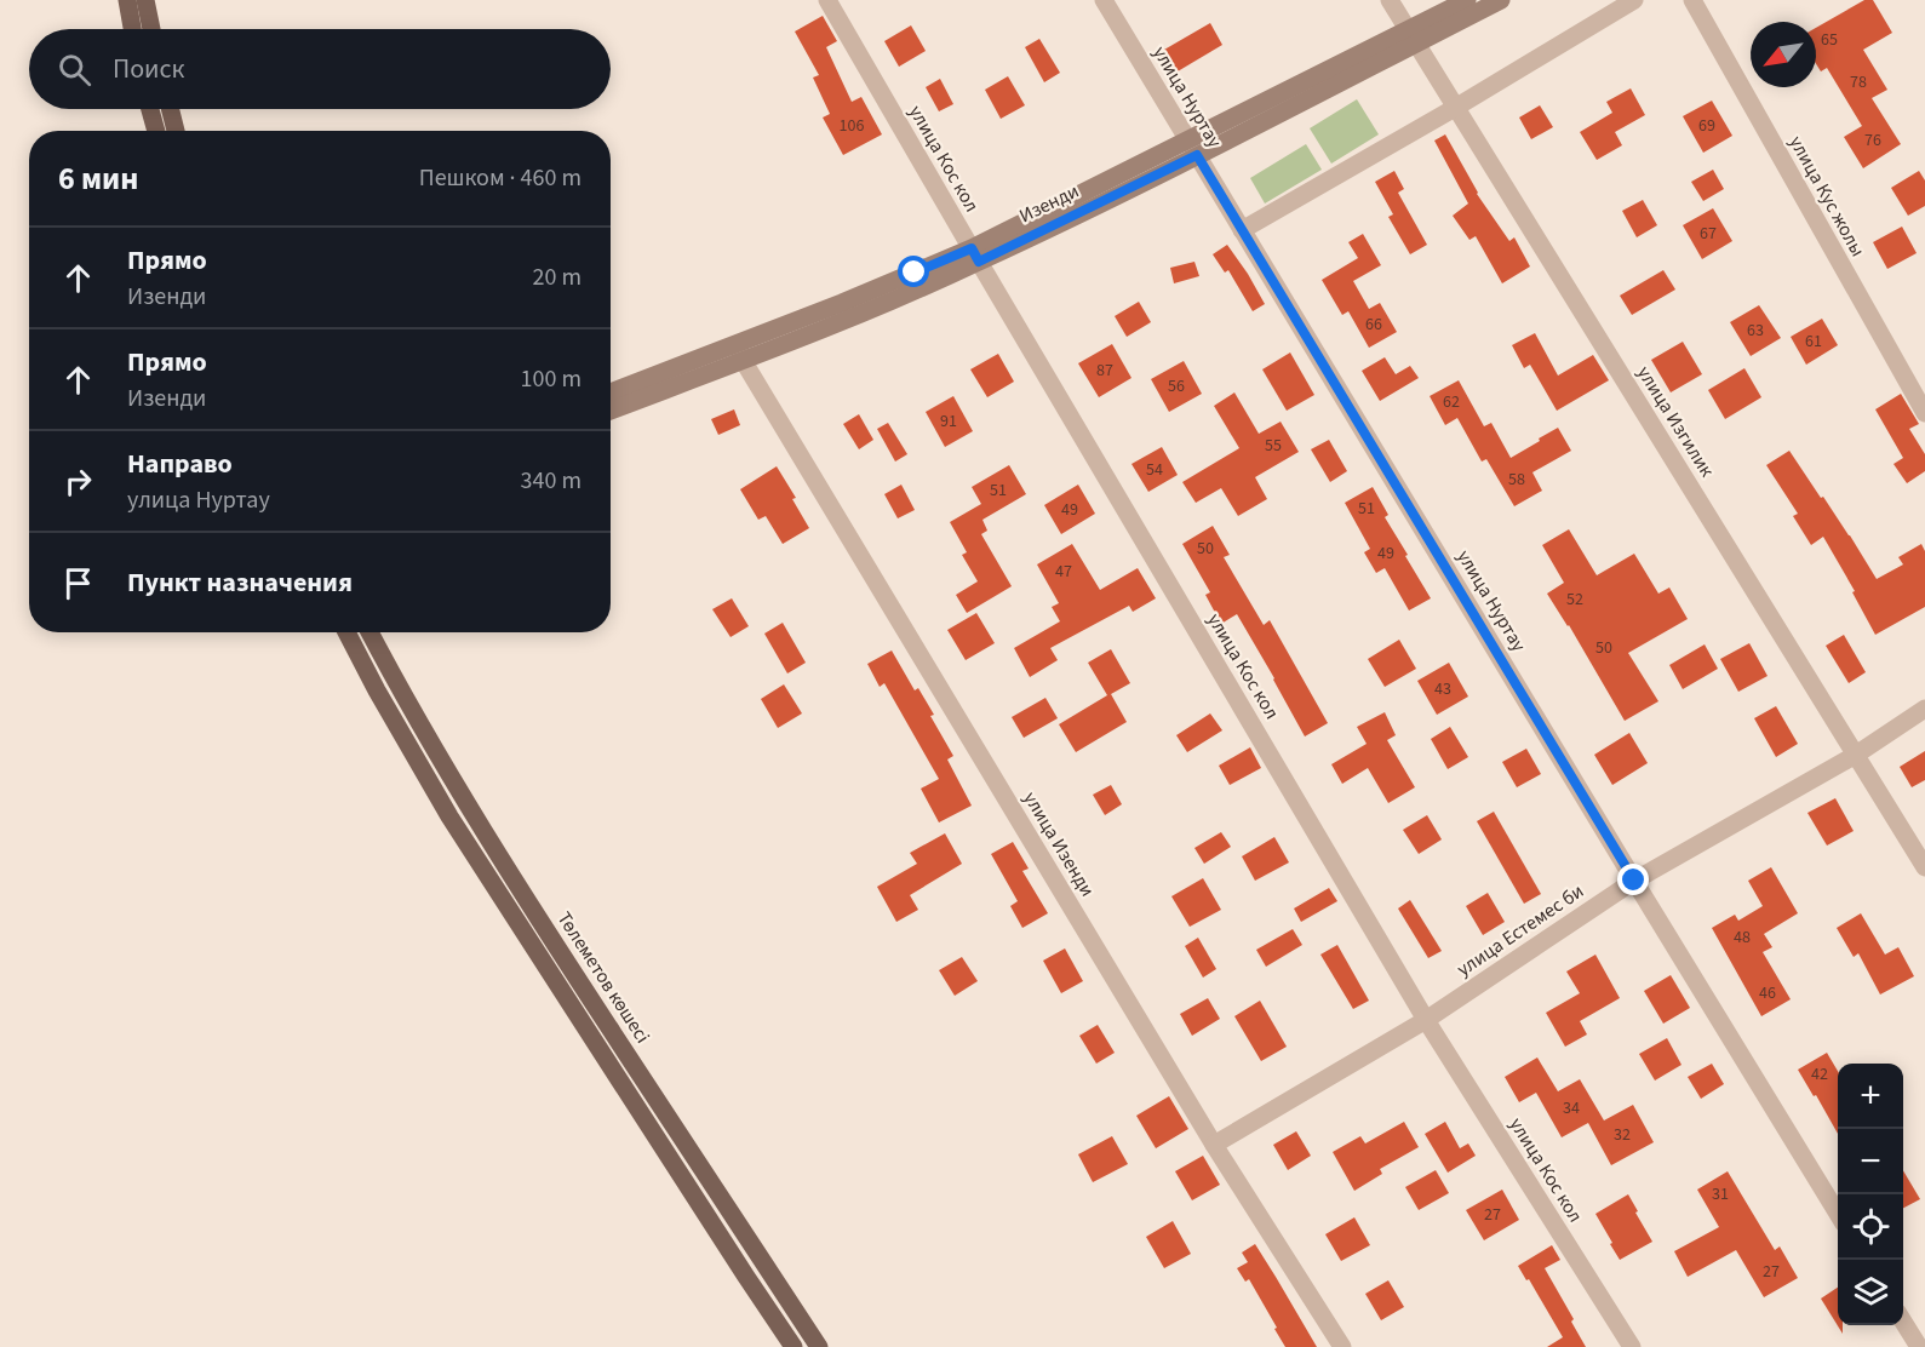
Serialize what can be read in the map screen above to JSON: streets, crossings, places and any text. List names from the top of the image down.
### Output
{
  "streets": {
    "main road": ["Төлеметов көшесі"],
    "street": [
      "улица Нуртау",
      "улица Кос кол",
      "улица Кус жолы",
      "Изенди",
      "улица Изгилик",
      "улица Изенди",
      "улица Естемес би"
    ]
  },
  "crossings": [
    ["улица Нуртау", "Изенди"],
    ["улица Нуртау", "улица Естемес би"],
    ["улица Кос кол", "Изенди"],
    ["улица Кос кол", "улица Естемес би"],
    ["Изенди", "улица Изгилик"],
    ["Изенди", "улица Изенди"],
    ["улица Изгилик", "улица Естемес би"],
    ["улица Изенди", "улица Естемес би"]
  ],
  "house_numbers": [
    "65",
    "78",
    "106",
    "69",
    "76",
    "67",
    "66",
    "63",
    "61",
    "87",
    "56",
    "62",
    "91",
    "55",
    "54",
    "58",
    "51",
    "51",
    "49",
    "50",
    "49",
    "47",
    "52",
    "50",
    "43",
    "48",
    "46",
    "42",
    "34",
    "32",
    "31",
    "27",
    "27"
  ],
  "north": "bottom left",
  "page": {
    "search": "Поиск",
    "heading": ["6 мин", "Пешком · 460 m"],
    "list": [
      ["Прямо", "Изенди", "20 m"],
      ["Прямо", "Изенди", "100 m"],
      ["Направо", "улица Нуртау", "340 m"],
      "Пункт назначения"
    ],
    "map_buttons": ["+", "−"]
  }
}
